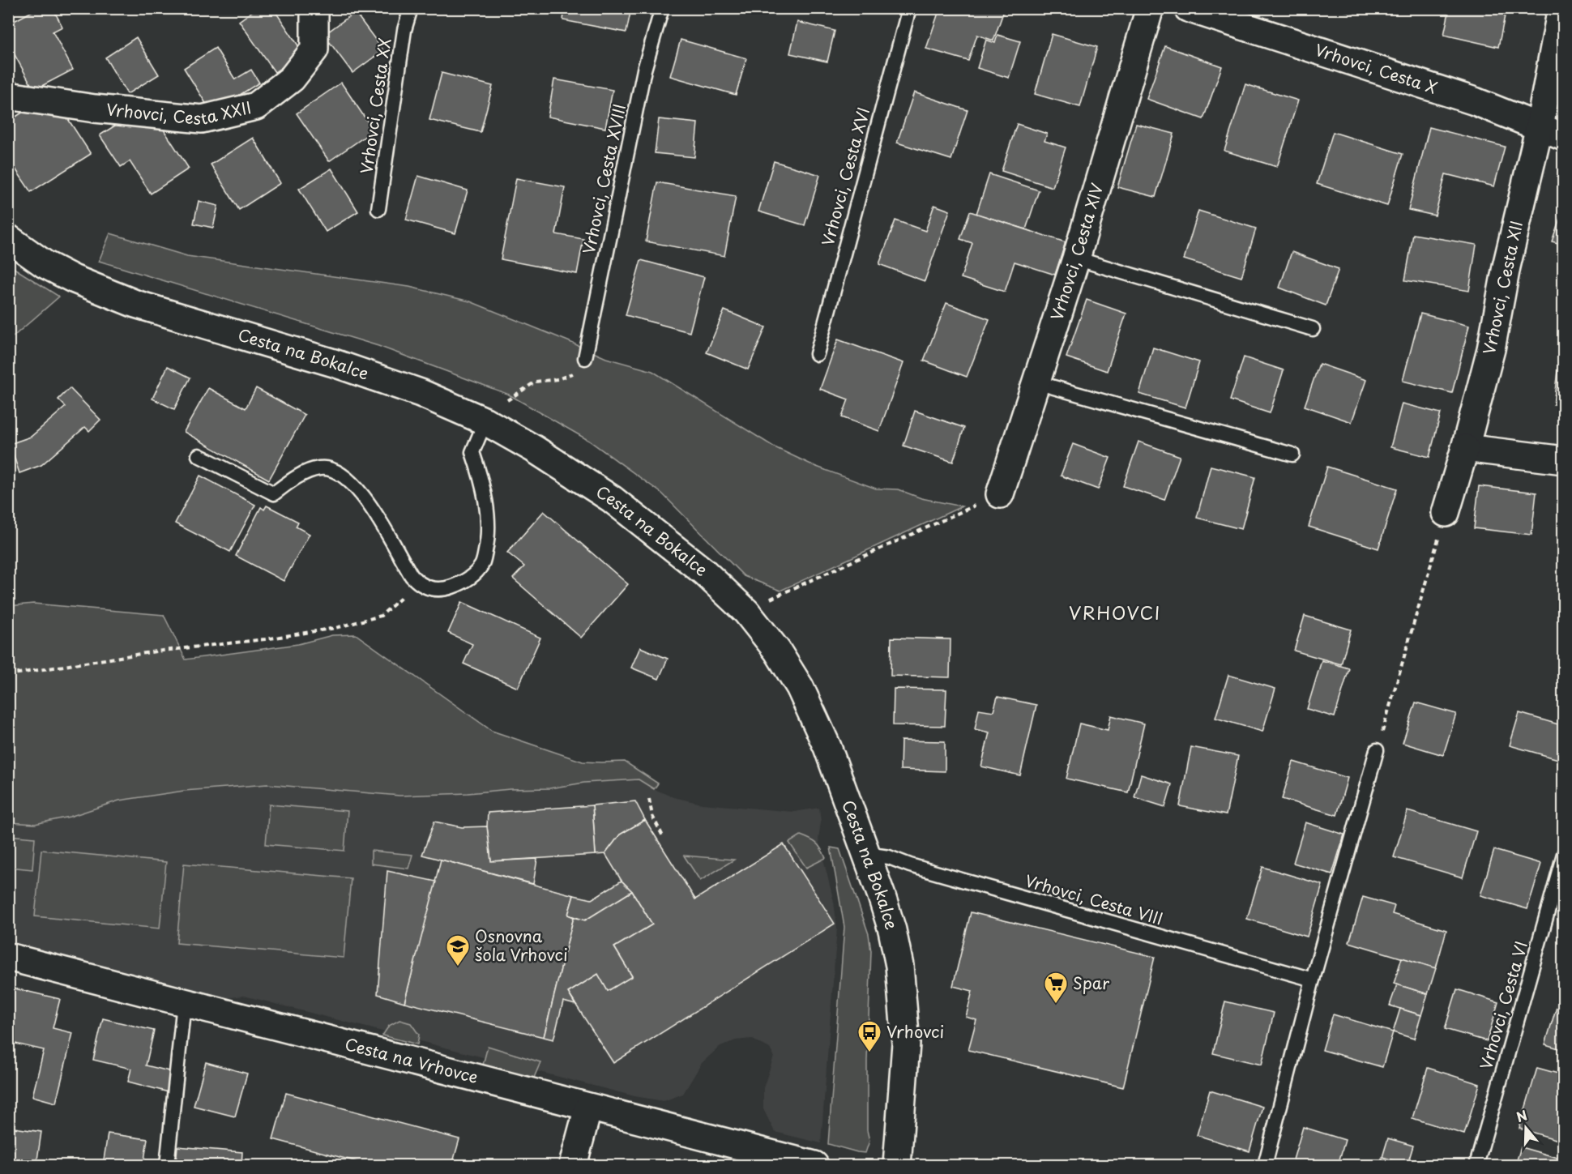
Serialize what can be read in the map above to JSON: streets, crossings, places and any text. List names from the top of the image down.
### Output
{
  "streets": {
    "street": [
      "Vrhovci, Cesta X",
      "Vrhovci, Cesta XXII",
      "Vrhovci, Cesta XIV",
      "Vrhovci, Cesta XII",
      "Cesta na Bokalce",
      "Cesta na Vrhovce"
    ],
    "lane": [
      "Vrhovci, Cesta XX",
      "Vrhovci, Cesta XVI",
      "Vrhovci, Cesta XVIII",
      "Vrhovci, Cesta VIII",
      "Vrhovci, Cesta VI"
    ]
  },
  "crossings": [
    ["Vrhovci, Cesta X", "Vrhovci, Cesta XII"],
    ["Cesta na Bokalce", "Vrhovci, Cesta VIII"]
  ],
  "districts": ["VRHOVCI"],
  "places": {
    "school or university": ["Osnovna šola Vrhovci"],
    "supermarket": ["Spar"],
    "bus stop": ["Vrhovci"]
  },
  "north": "top"
}
